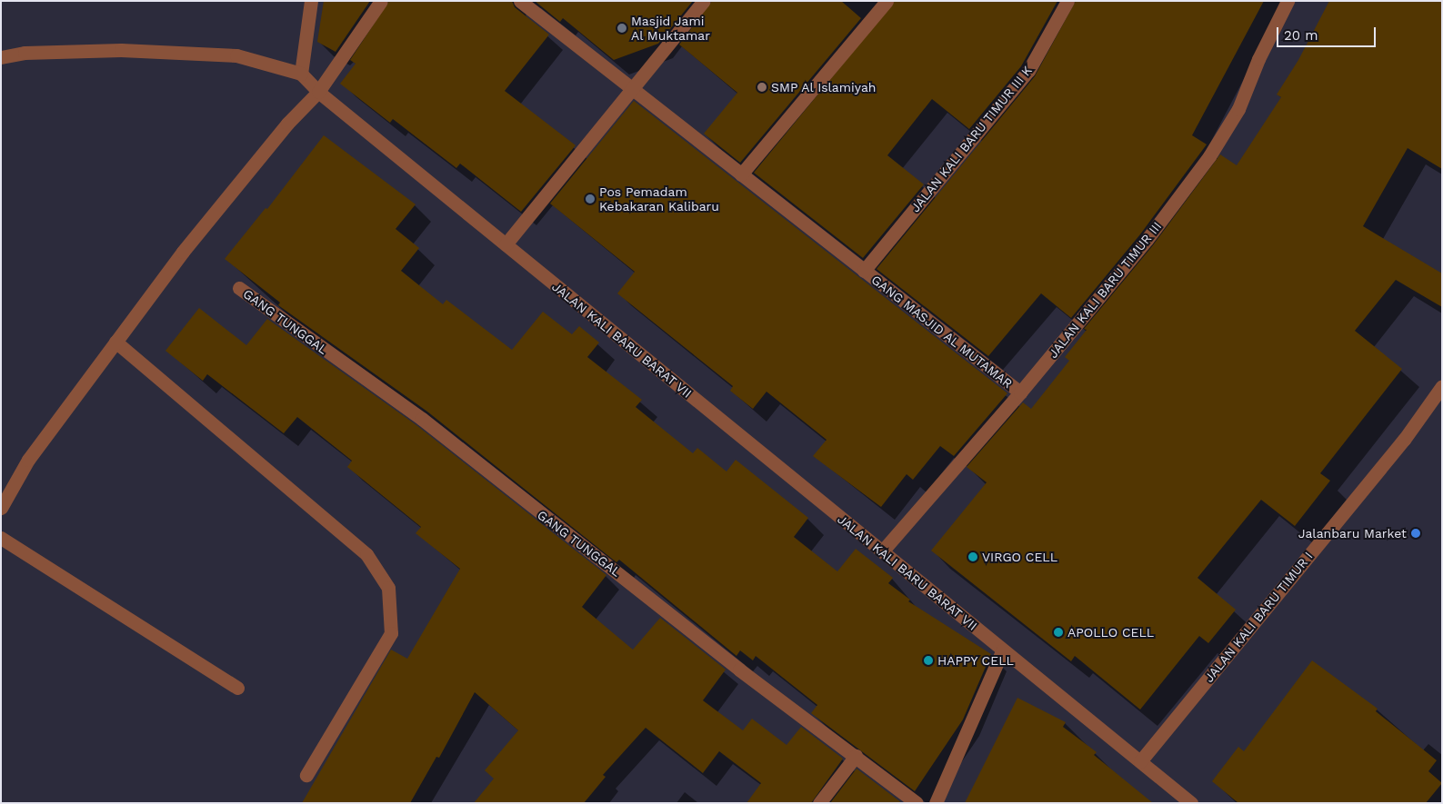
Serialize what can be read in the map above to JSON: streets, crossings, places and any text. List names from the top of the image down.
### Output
{
  "streets": {
    "street": [
      "JALAN KALI BARU TIMUR III K",
      "JALAN KALI BARU TIMUR III",
      "GANG TUNGGAL",
      "GANG MASJID AL MUTAMAR",
      "JALAN KALI BARU BARAT VII",
      "JALAN KALI BARU TIMUR I"
    ]
  },
  "crossings": [
    ["JALAN KALI BARU TIMUR III K", "GANG MASJID AL MUTAMAR"],
    ["JALAN KALI BARU TIMUR III", "GANG MASJID AL MUTAMAR"],
    ["JALAN KALI BARU TIMUR III", "JALAN KALI BARU BARAT VII"],
    ["JALAN KALI BARU BARAT VII", "JALAN KALI BARU TIMUR I"]
  ],
  "places": [
    "Masjid Jami Al Muktamar",
    "SMP Al Islamiyah",
    "Pos Pemadam Kebakaran Kalibaru",
    "Jalanbaru Market",
    "VIRGO CELL",
    "APOLLO CELL",
    "HAPPY CELL"
  ],
  "scale_bar": "20 m"
}
